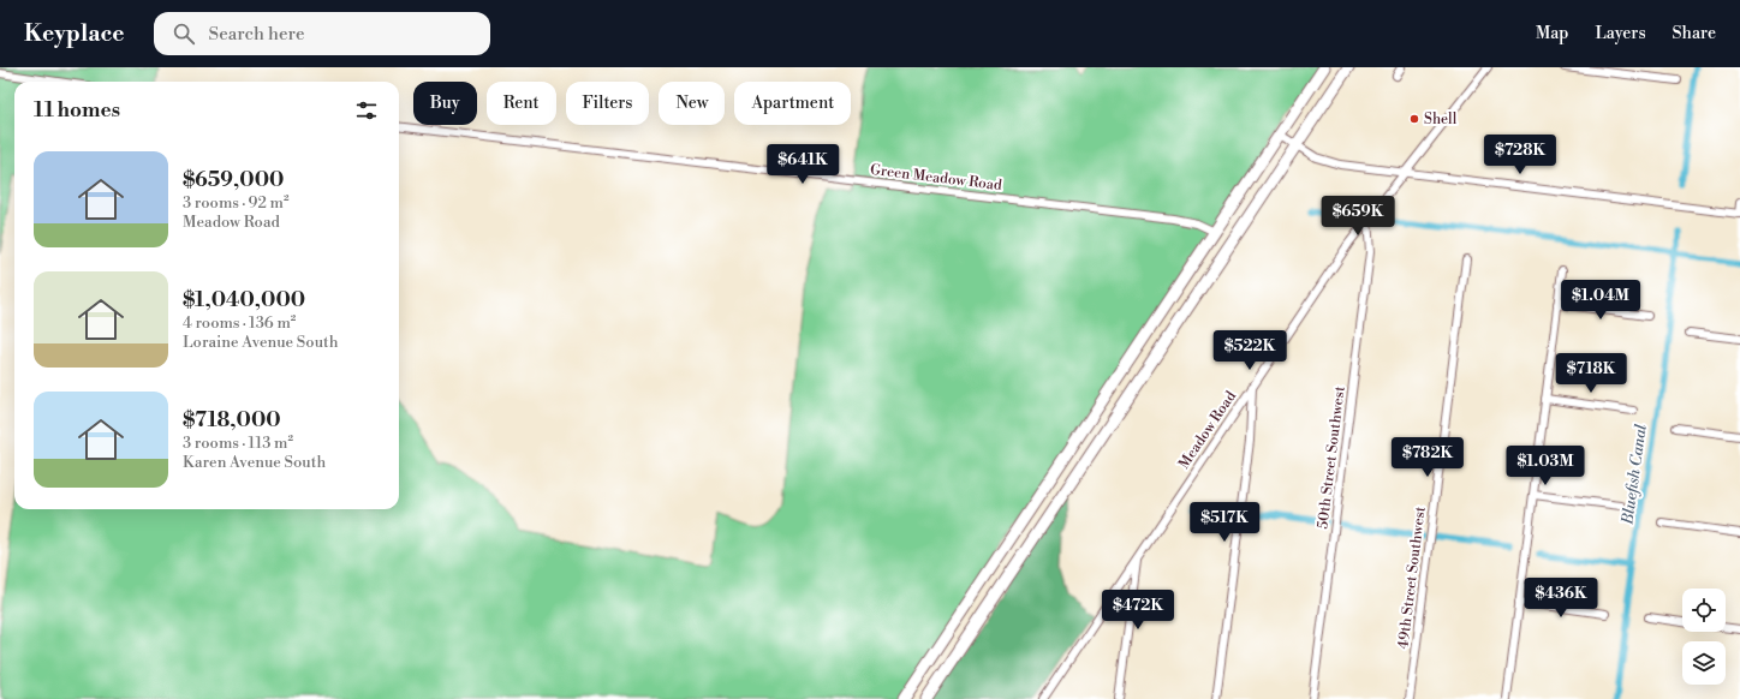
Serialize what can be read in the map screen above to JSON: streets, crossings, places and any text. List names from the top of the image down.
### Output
{
  "streets": {
    "street": [
      "Green Meadow Road",
      "Meadow Road",
      "50th Street Southwest",
      "49th Street Southwest"
    ]
  },
  "crossings": [
    ["Meadow Road", "50th Street Southwest"]
  ],
  "water": ["Bluefish Canal"],
  "places": ["Shell"],
  "page": {
    "header": "Keyplace",
    "search": "Search here",
    "nav": ["Map", "Layers", "Share"],
    "chip": [
      "Buy",
      "Rent",
      "Filters",
      "New",
      "Apartment"
    ],
    "heading": "11 homes",
    "price": [
      "$728K",
      "$641K",
      "$659K",
      "$1.04M",
      "$522K",
      "$718K",
      "$782K",
      "$1.03M",
      "$517K",
      "$436K",
      "$472K"
    ],
    "list": [
      {
        "name": "$659,000",
        "note": "3 rooms · 92 m² · Meadow Road"
      },
      {
        "name": "$1,040,000",
        "note": "4 rooms · 136 m² · Loraine Avenue South"
      },
      {
        "name": "$718,000",
        "note": "3 rooms · 113 m² · Karen Avenue South"
      }
    ]
  }
}
